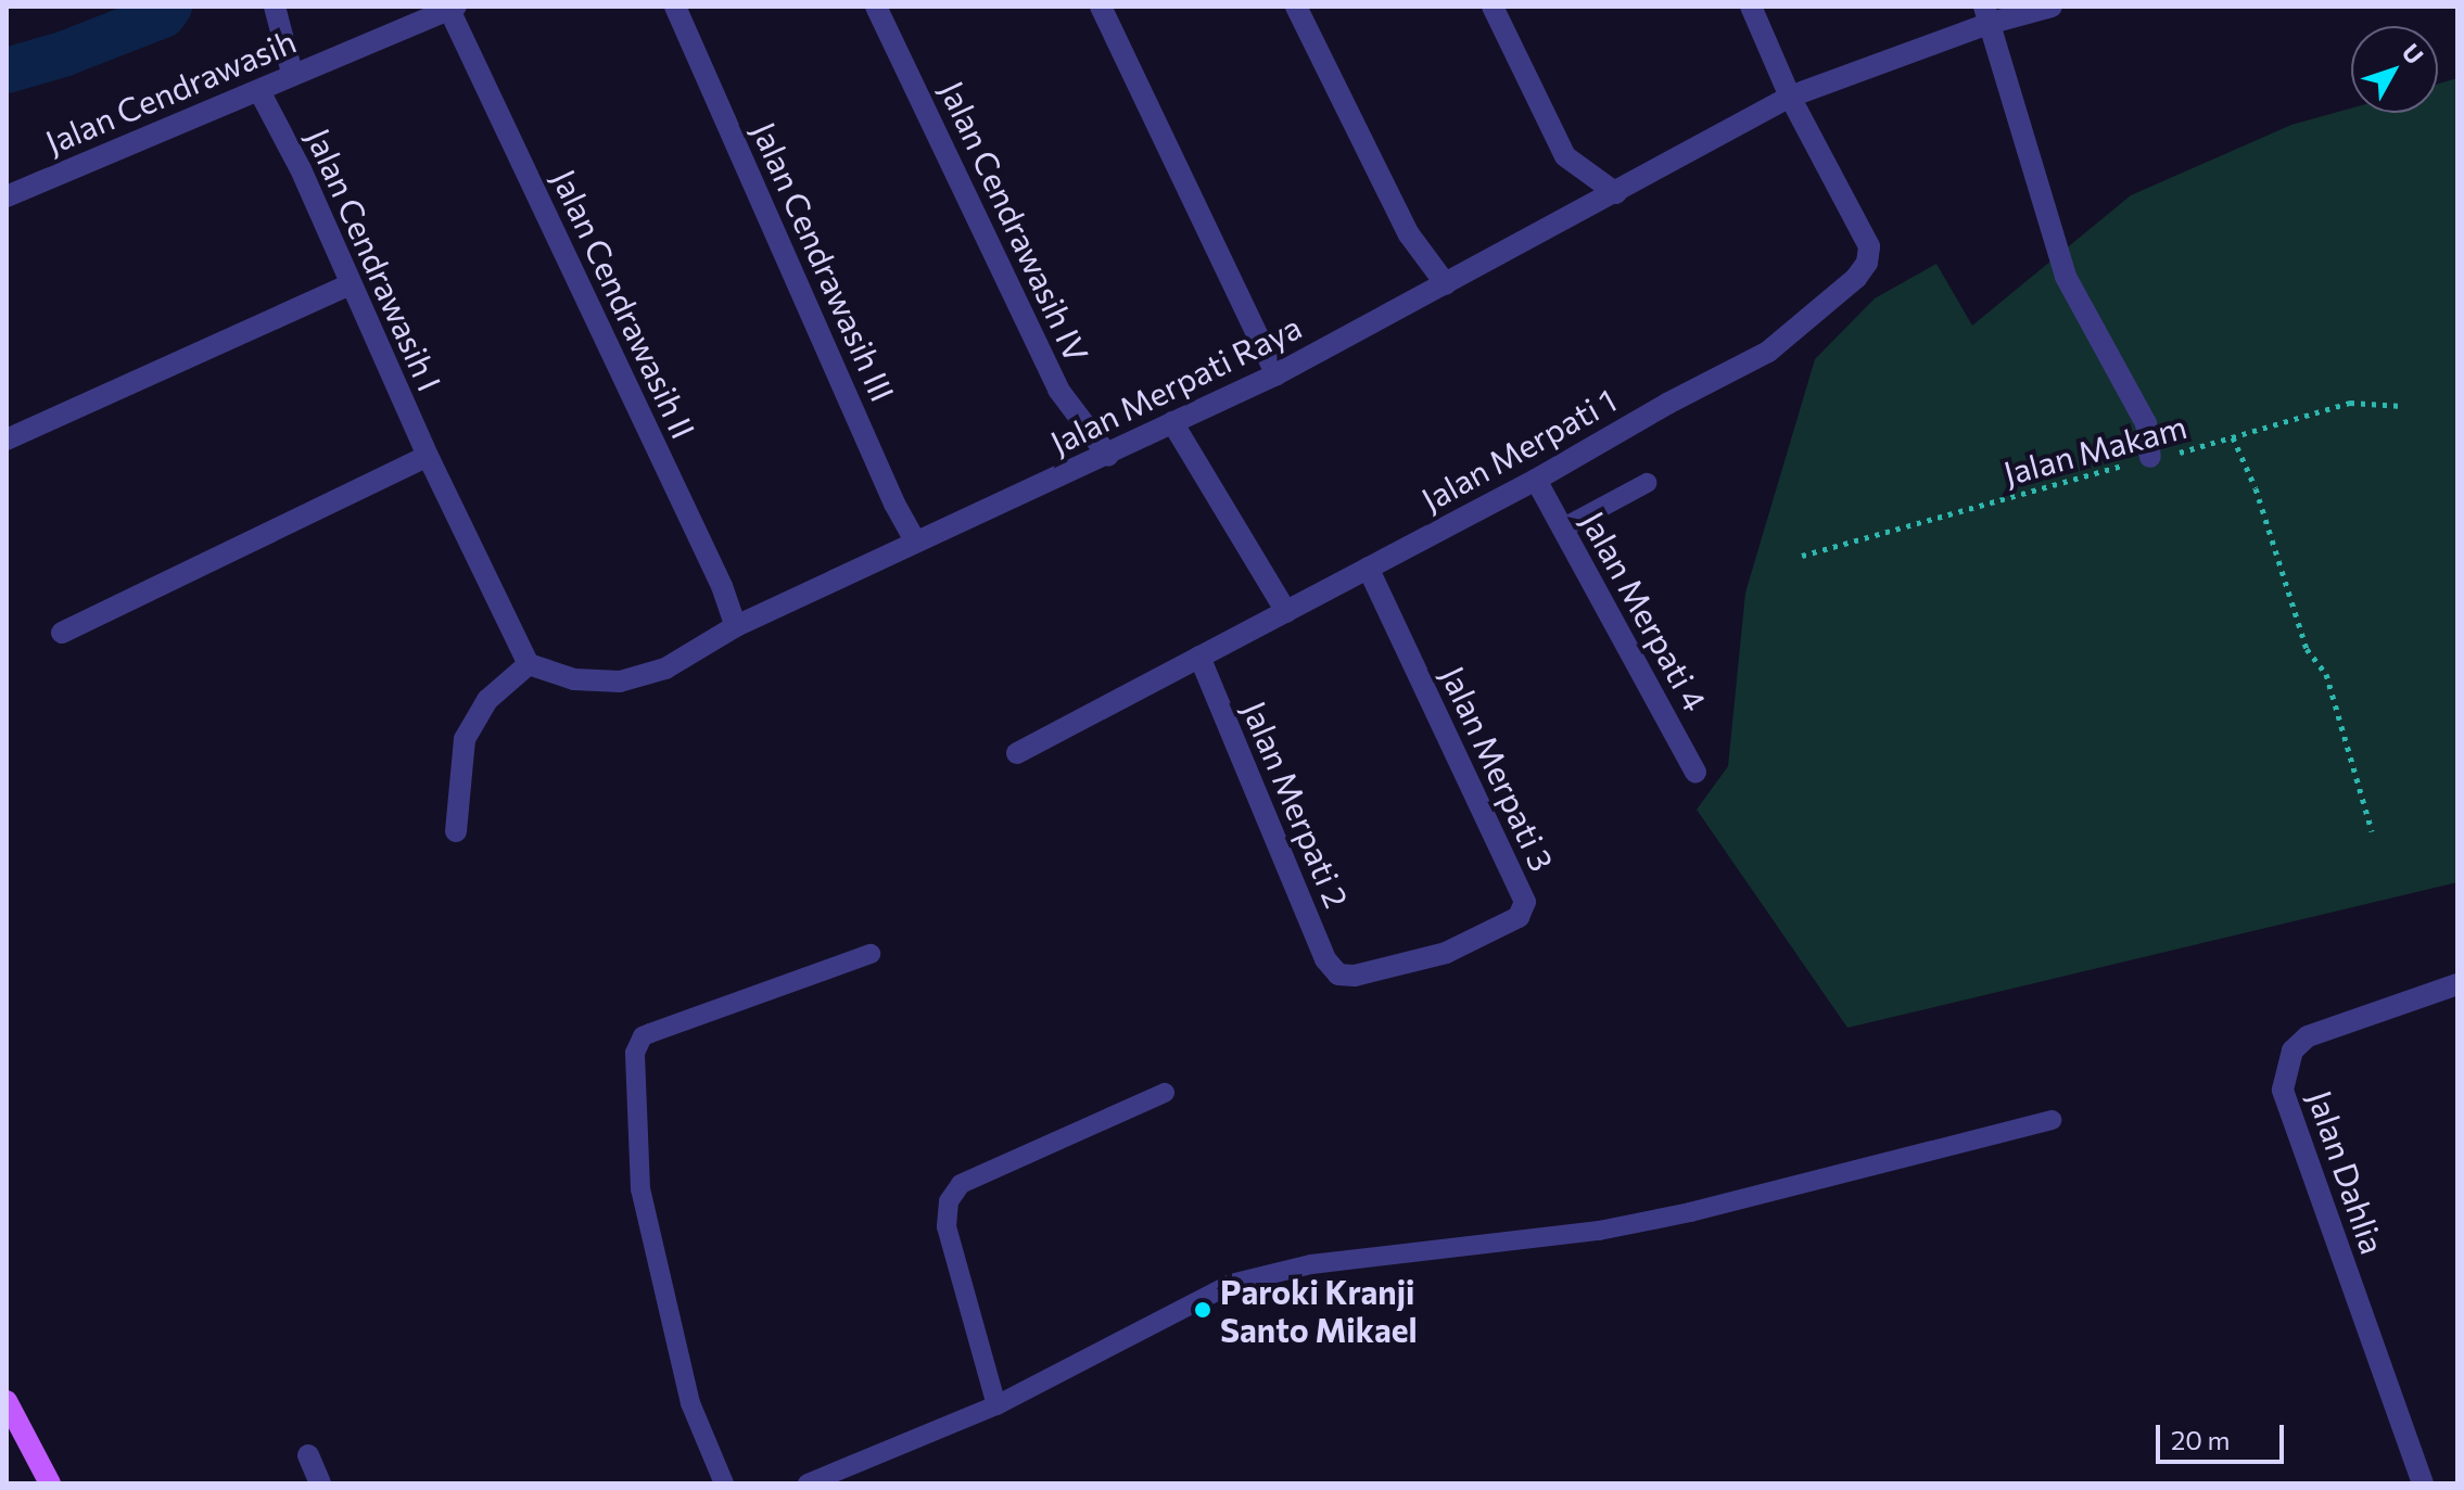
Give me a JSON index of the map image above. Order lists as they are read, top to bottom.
{
  "streets": {
    "street": [
      "Jalan Cendrawasih",
      "Jalan Cendrawasih IV",
      "Jalan Cendrawasih I",
      "Jalan Cendrawasih III",
      "Jalan Cendrawasih II",
      "Jalan Merpati Raya",
      "Jalan Merpati 1",
      "Jalan Merpati 4",
      "Jalan Merpati 3",
      "Jalan Merpati 2",
      "Jalan Dahlia"
    ],
    "path": ["Jalan Makam"]
  },
  "crossings": [
    ["Jalan Cendrawasih", "Jalan Cendrawasih I"],
    ["Jalan Cendrawasih", "Jalan Cendrawasih II"],
    ["Jalan Cendrawasih IV", "Jalan Merpati Raya"],
    ["Jalan Cendrawasih III", "Jalan Merpati Raya"],
    ["Jalan Cendrawasih II", "Jalan Merpati Raya"],
    ["Jalan Merpati Raya", "Jalan Merpati 1"],
    ["Jalan Merpati 1", "Jalan Merpati 4"],
    ["Jalan Merpati 1", "Jalan Merpati 3"],
    ["Jalan Merpati 1", "Jalan Merpati 2"],
    ["Jalan Merpati 3", "Jalan Merpati 2"]
  ],
  "places": ["Paroki Kranji Santo Mikael"],
  "scale_bar": "20 m",
  "north": "top right"
}
